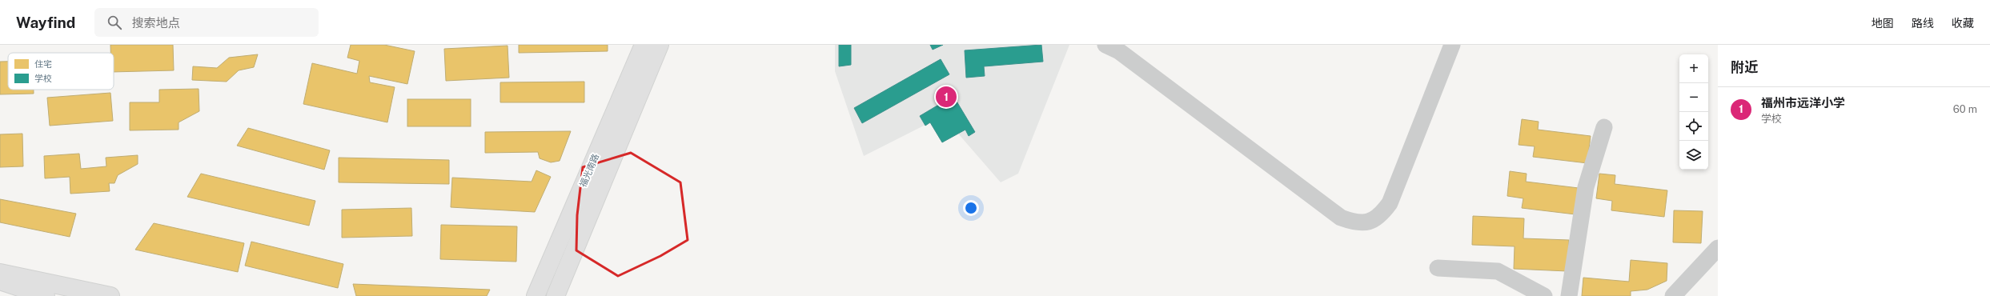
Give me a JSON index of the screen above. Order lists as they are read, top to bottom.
{
  "streets": {
    "main road": ["福光南路"]
  },
  "legend": ["住宅", "学校"],
  "page": {
    "header": "Wayfind",
    "search": "搜索地点",
    "nav": ["地图", "路线", "收藏"],
    "heading": "附近",
    "map_buttons": ["+", "−"],
    "pins": "1",
    "list": [
      {
        "mark": "1",
        "name": "福州市远洋小学",
        "note": "学校",
        "value": "60 m"
      }
    ]
  }
}
